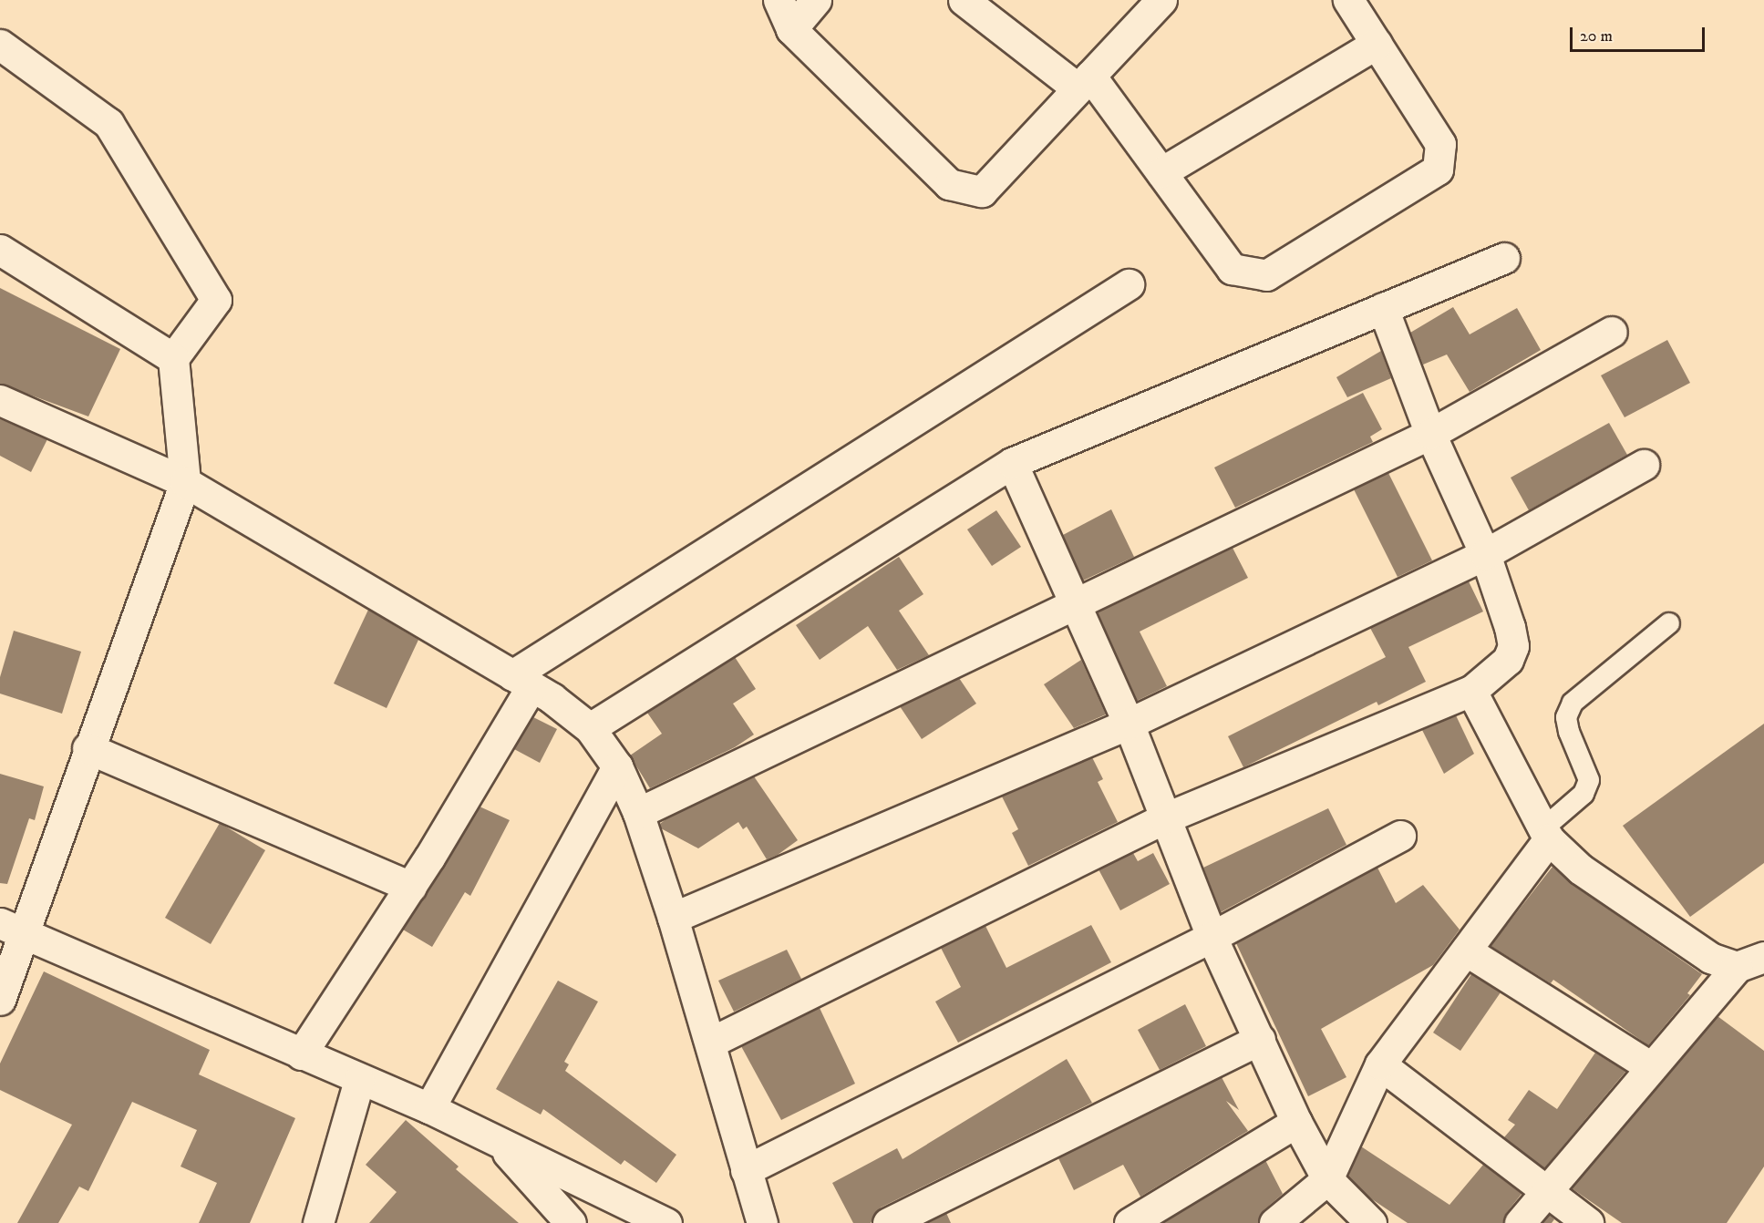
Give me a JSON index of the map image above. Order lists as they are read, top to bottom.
{
  "scale_bar": "20 m"
}
